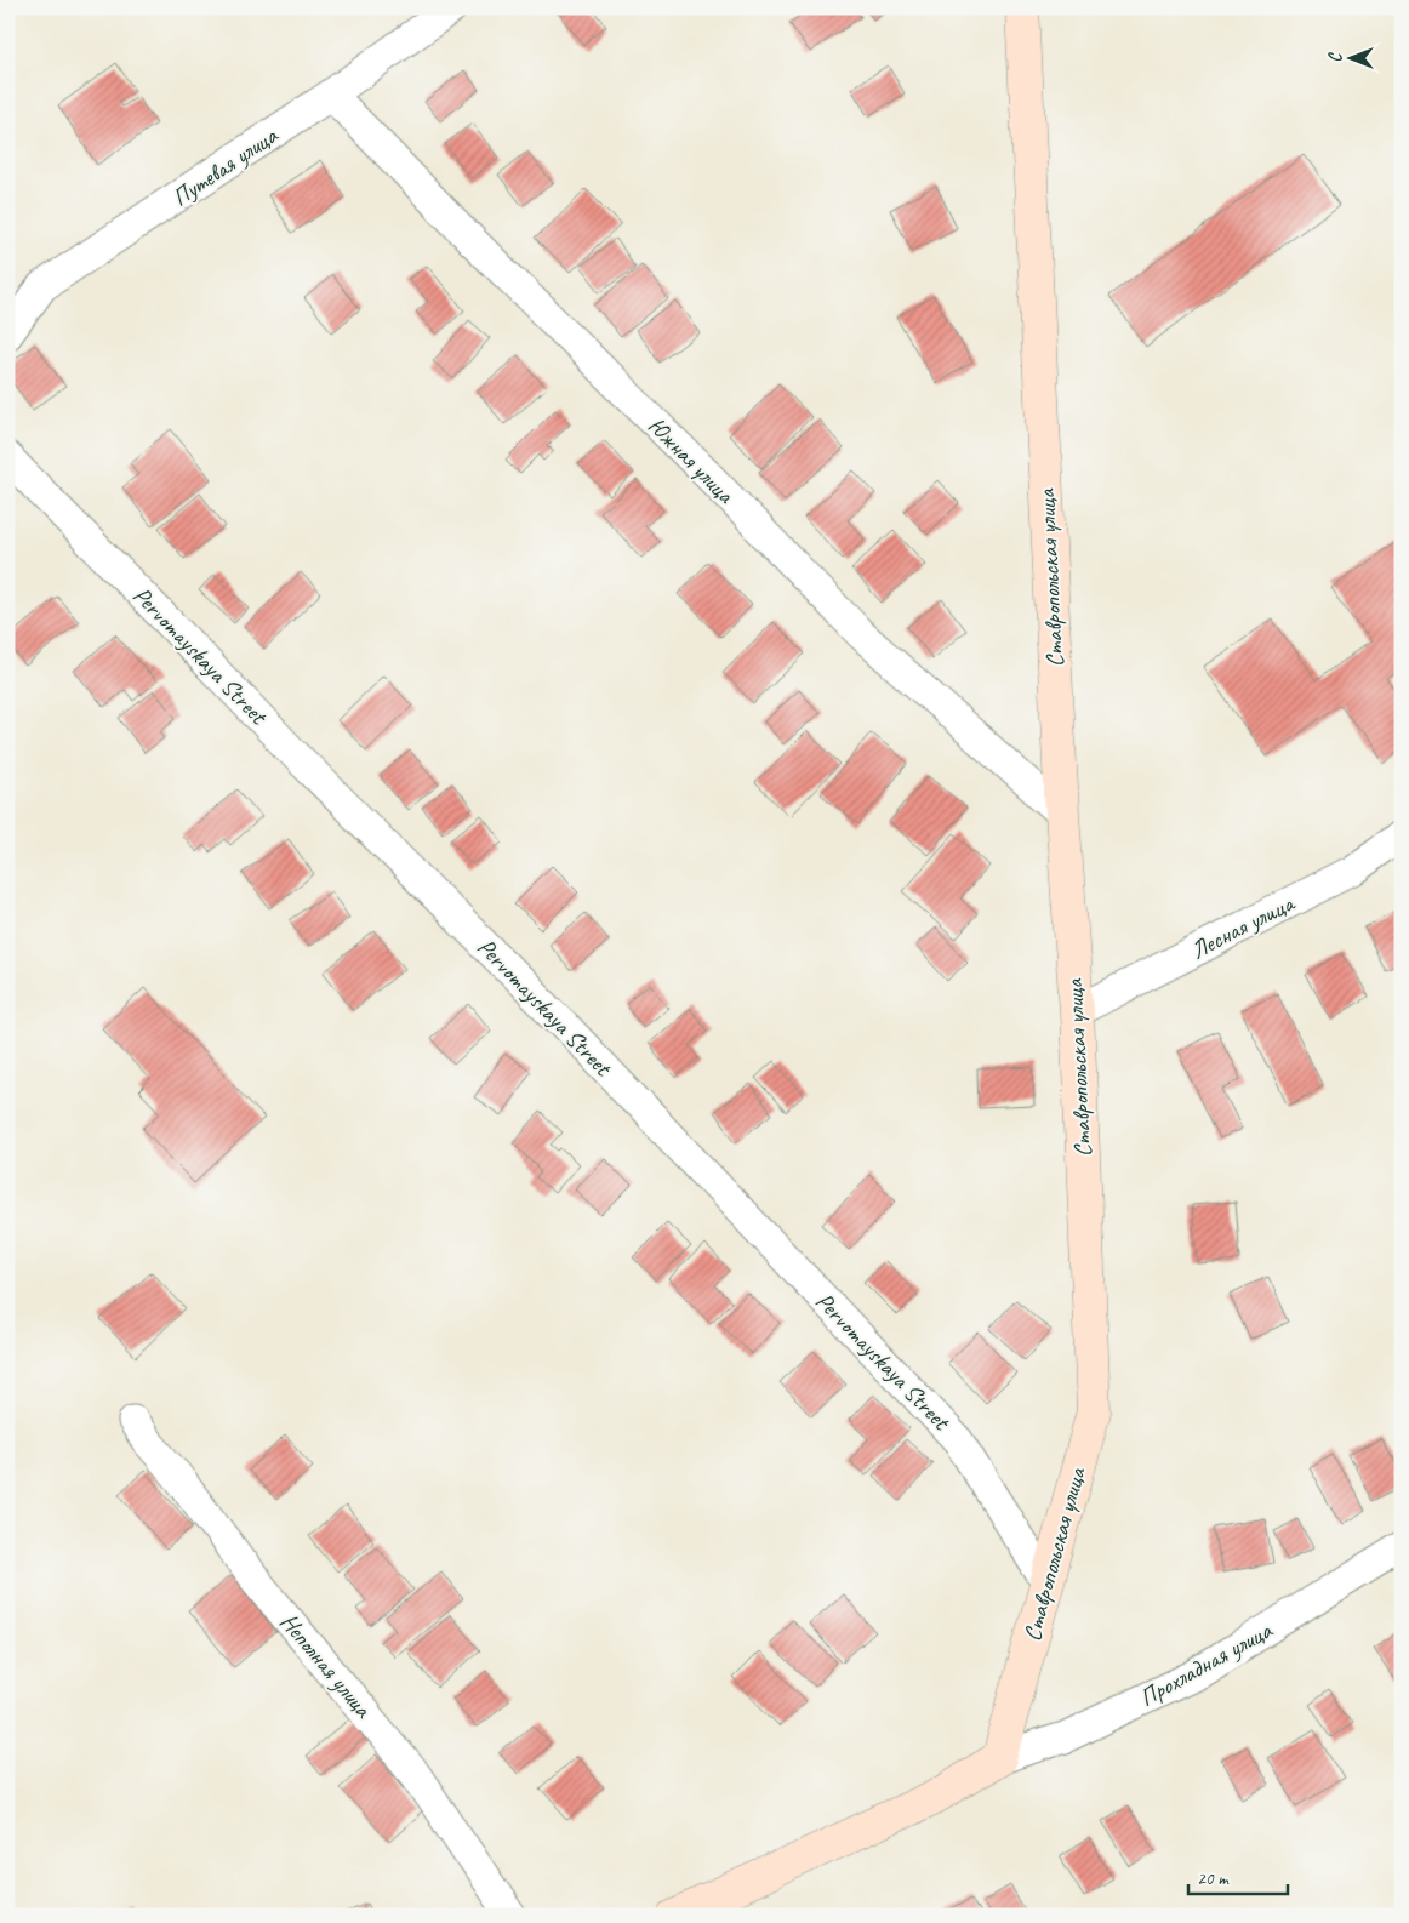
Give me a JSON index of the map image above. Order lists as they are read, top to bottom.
{
  "streets": {
    "street": [
      "Путевая улица",
      "Южная улица",
      "Ставропольская улица",
      "Pervomayskaya Street",
      "Лесная улица",
      "Прохладная улица",
      "Неполная улица"
    ]
  },
  "crossings": [
    ["Путевая улица", "Южная улица"],
    ["Южная улица", "Ставропольская улица"],
    ["Ставропольская улица", "Pervomayskaya Street"],
    ["Ставропольская улица", "Лесная улица"],
    ["Ставропольская улица", "Прохладная улица"]
  ],
  "scale_bar": "20 m",
  "north": "left"
}
